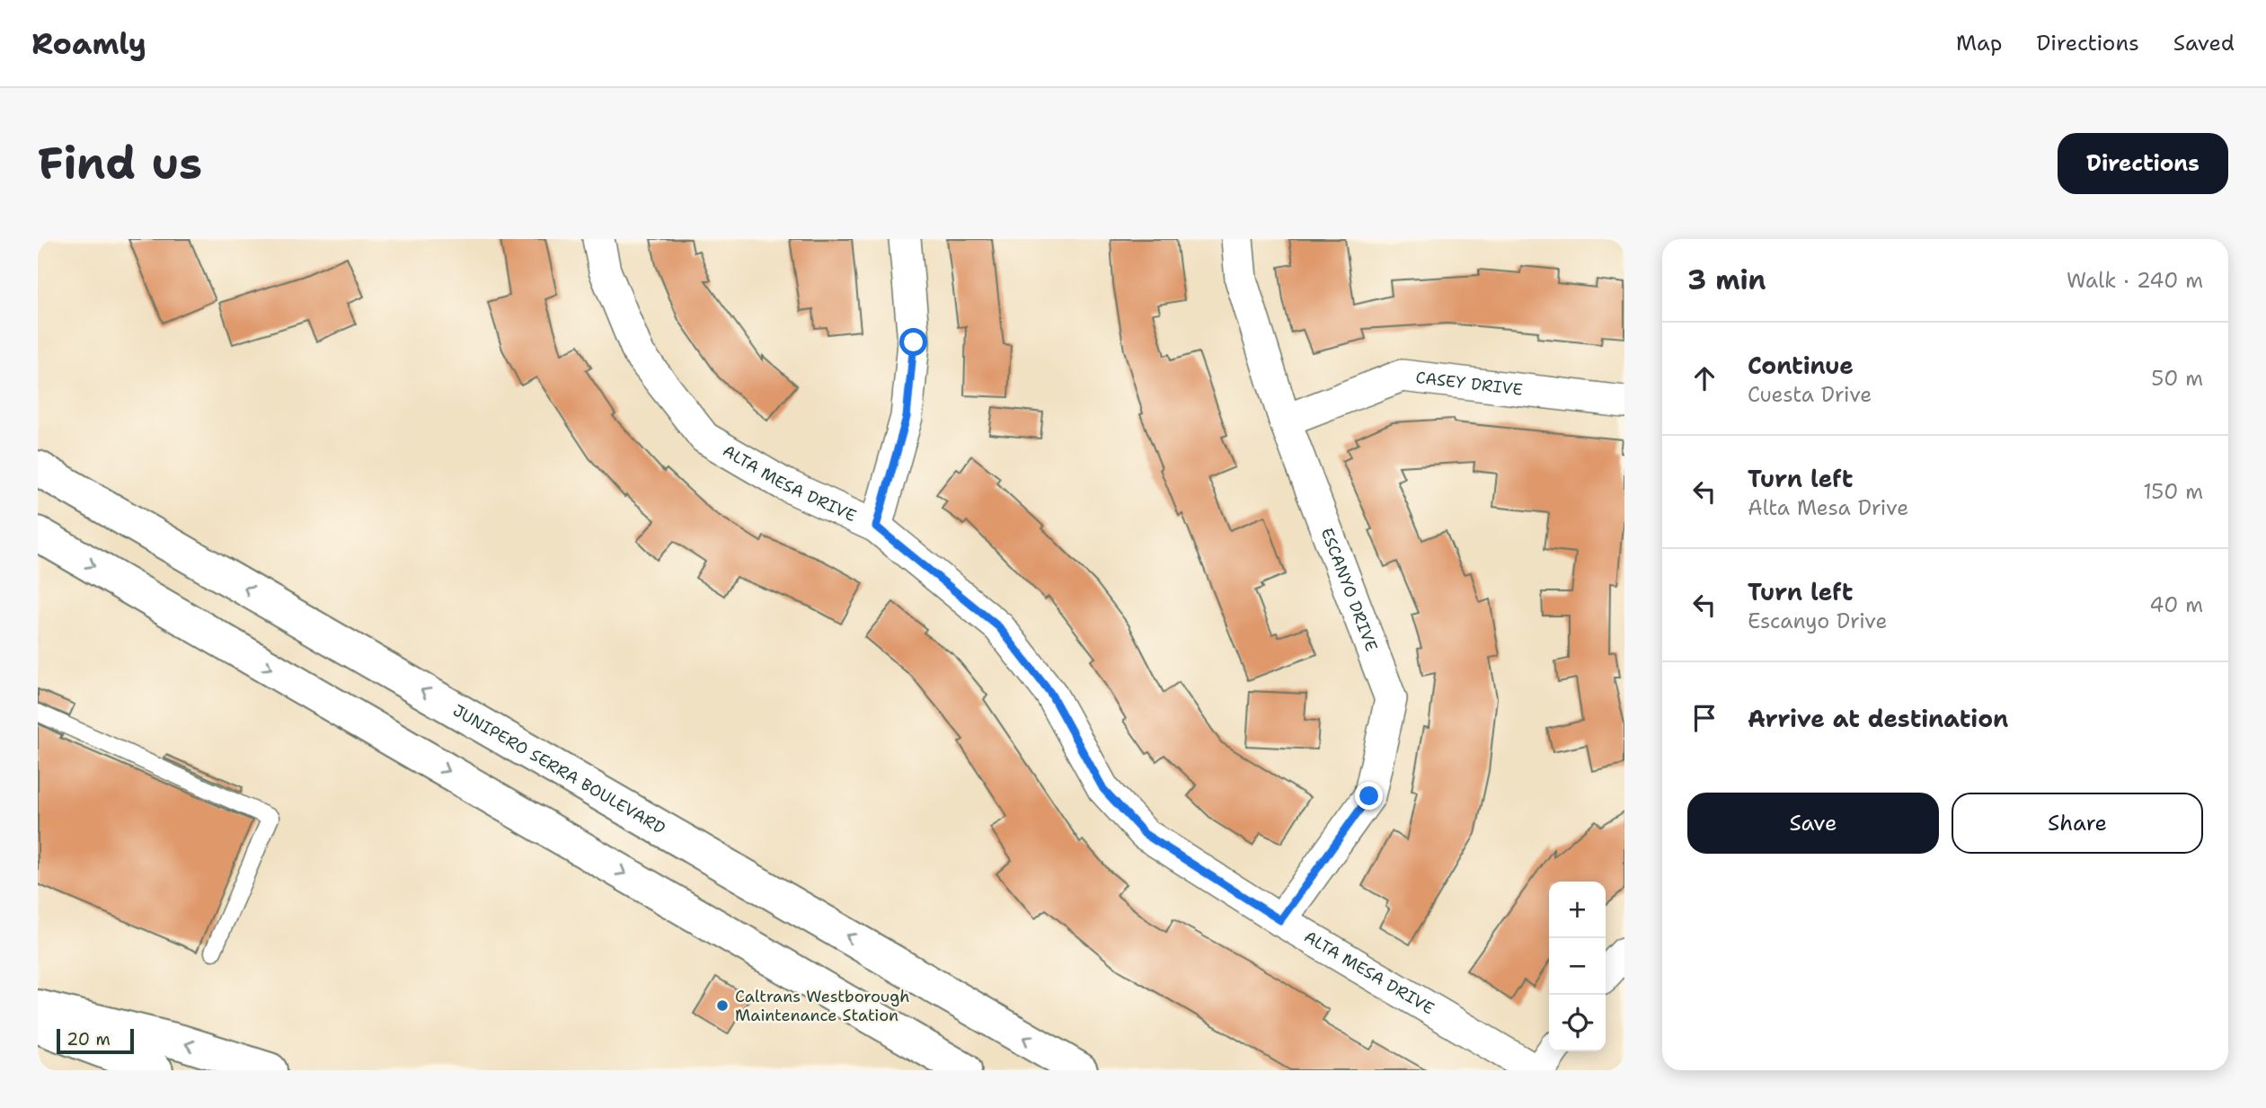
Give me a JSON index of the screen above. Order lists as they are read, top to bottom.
{
  "streets": {
    "main road": ["JUNIPERO SERRA BOULEVARD"],
    "street": ["CASEY DRIVE", "ALTA MESA DRIVE", "ESCANYO DRIVE"]
  },
  "crossings": [
    ["CASEY DRIVE", "ESCANYO DRIVE"],
    ["ALTA MESA DRIVE", "ESCANYO DRIVE"]
  ],
  "places": ["Caltrans Westborough Maintenance Station"],
  "scale_bar": "20 m",
  "page": {
    "header": "Roamly",
    "nav": ["Map", "Directions", "Saved"],
    "buttons": [
      "Directions",
      ["Save", "Share"]
    ],
    "title": "Find us",
    "heading": ["3 min", "Walk · 240 m"],
    "list": [
      ["Continue", "Cuesta Drive", "50 m"],
      ["Turn left", "Alta Mesa Drive", "150 m"],
      ["Turn left", "Escanyo Drive", "40 m"],
      "Arrive at destination"
    ],
    "map_buttons": ["+", "−"],
    "scale": "20 m"
  }
}
